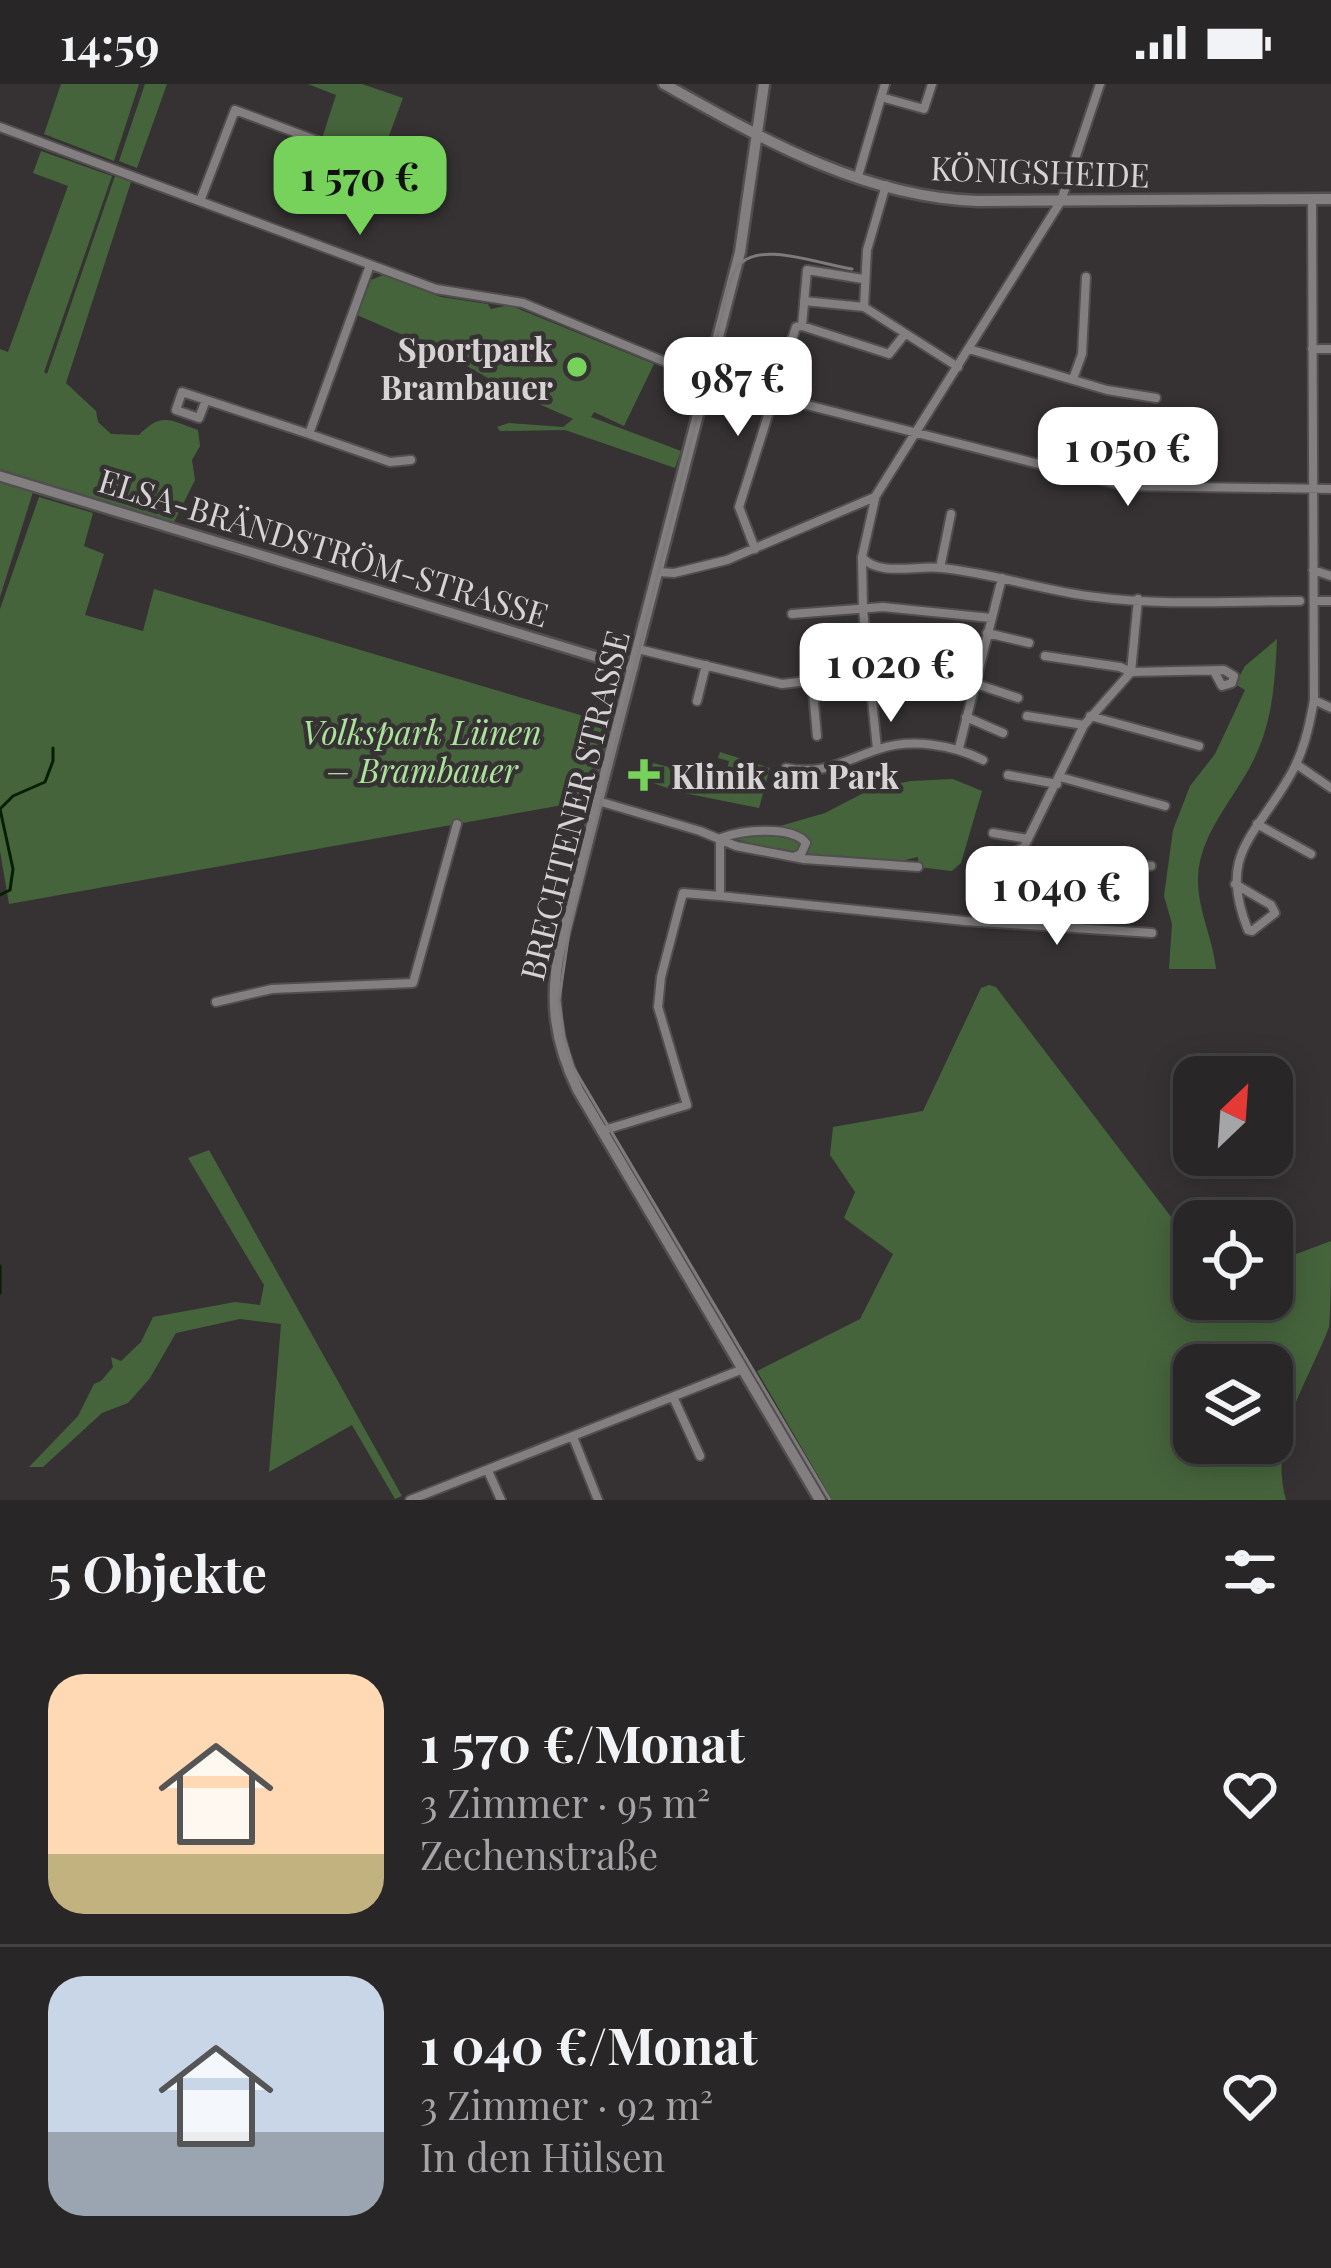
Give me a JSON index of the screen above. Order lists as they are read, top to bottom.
{
  "streets": {
    "main road": ["KÖNIGSHEIDE", "BRECHTENER STRASSE"],
    "street": ["ELSA-BRÄNDSTRÖM-STRASSE"]
  },
  "crossings": [
    ["KÖNIGSHEIDE", "BRECHTENER STRASSE"],
    ["ELSA-BRÄNDSTRÖM-STRASSE", "BRECHTENER STRASSE"]
  ],
  "parks": ["Volkspark Lünen – Brambauer"],
  "places": {
    "other": ["Sportpark Brambauer"],
    "health": ["Klinik am Park"]
  },
  "north": "top right",
  "page": {
    "status": "14:59",
    "price": [
      "1 570 €",
      "987 €",
      "1 050 €",
      "1 020 €",
      "1 040 €"
    ],
    "heading": "5 Objekte",
    "list": [
      {
        "name": "1 570 €/Monat",
        "note": "3 Zimmer · 95 m² · Zechenstraße"
      },
      {
        "name": "1 040 €/Monat",
        "note": "3 Zimmer · 92 m² · In den Hülsen"
      }
    ]
  }
}
